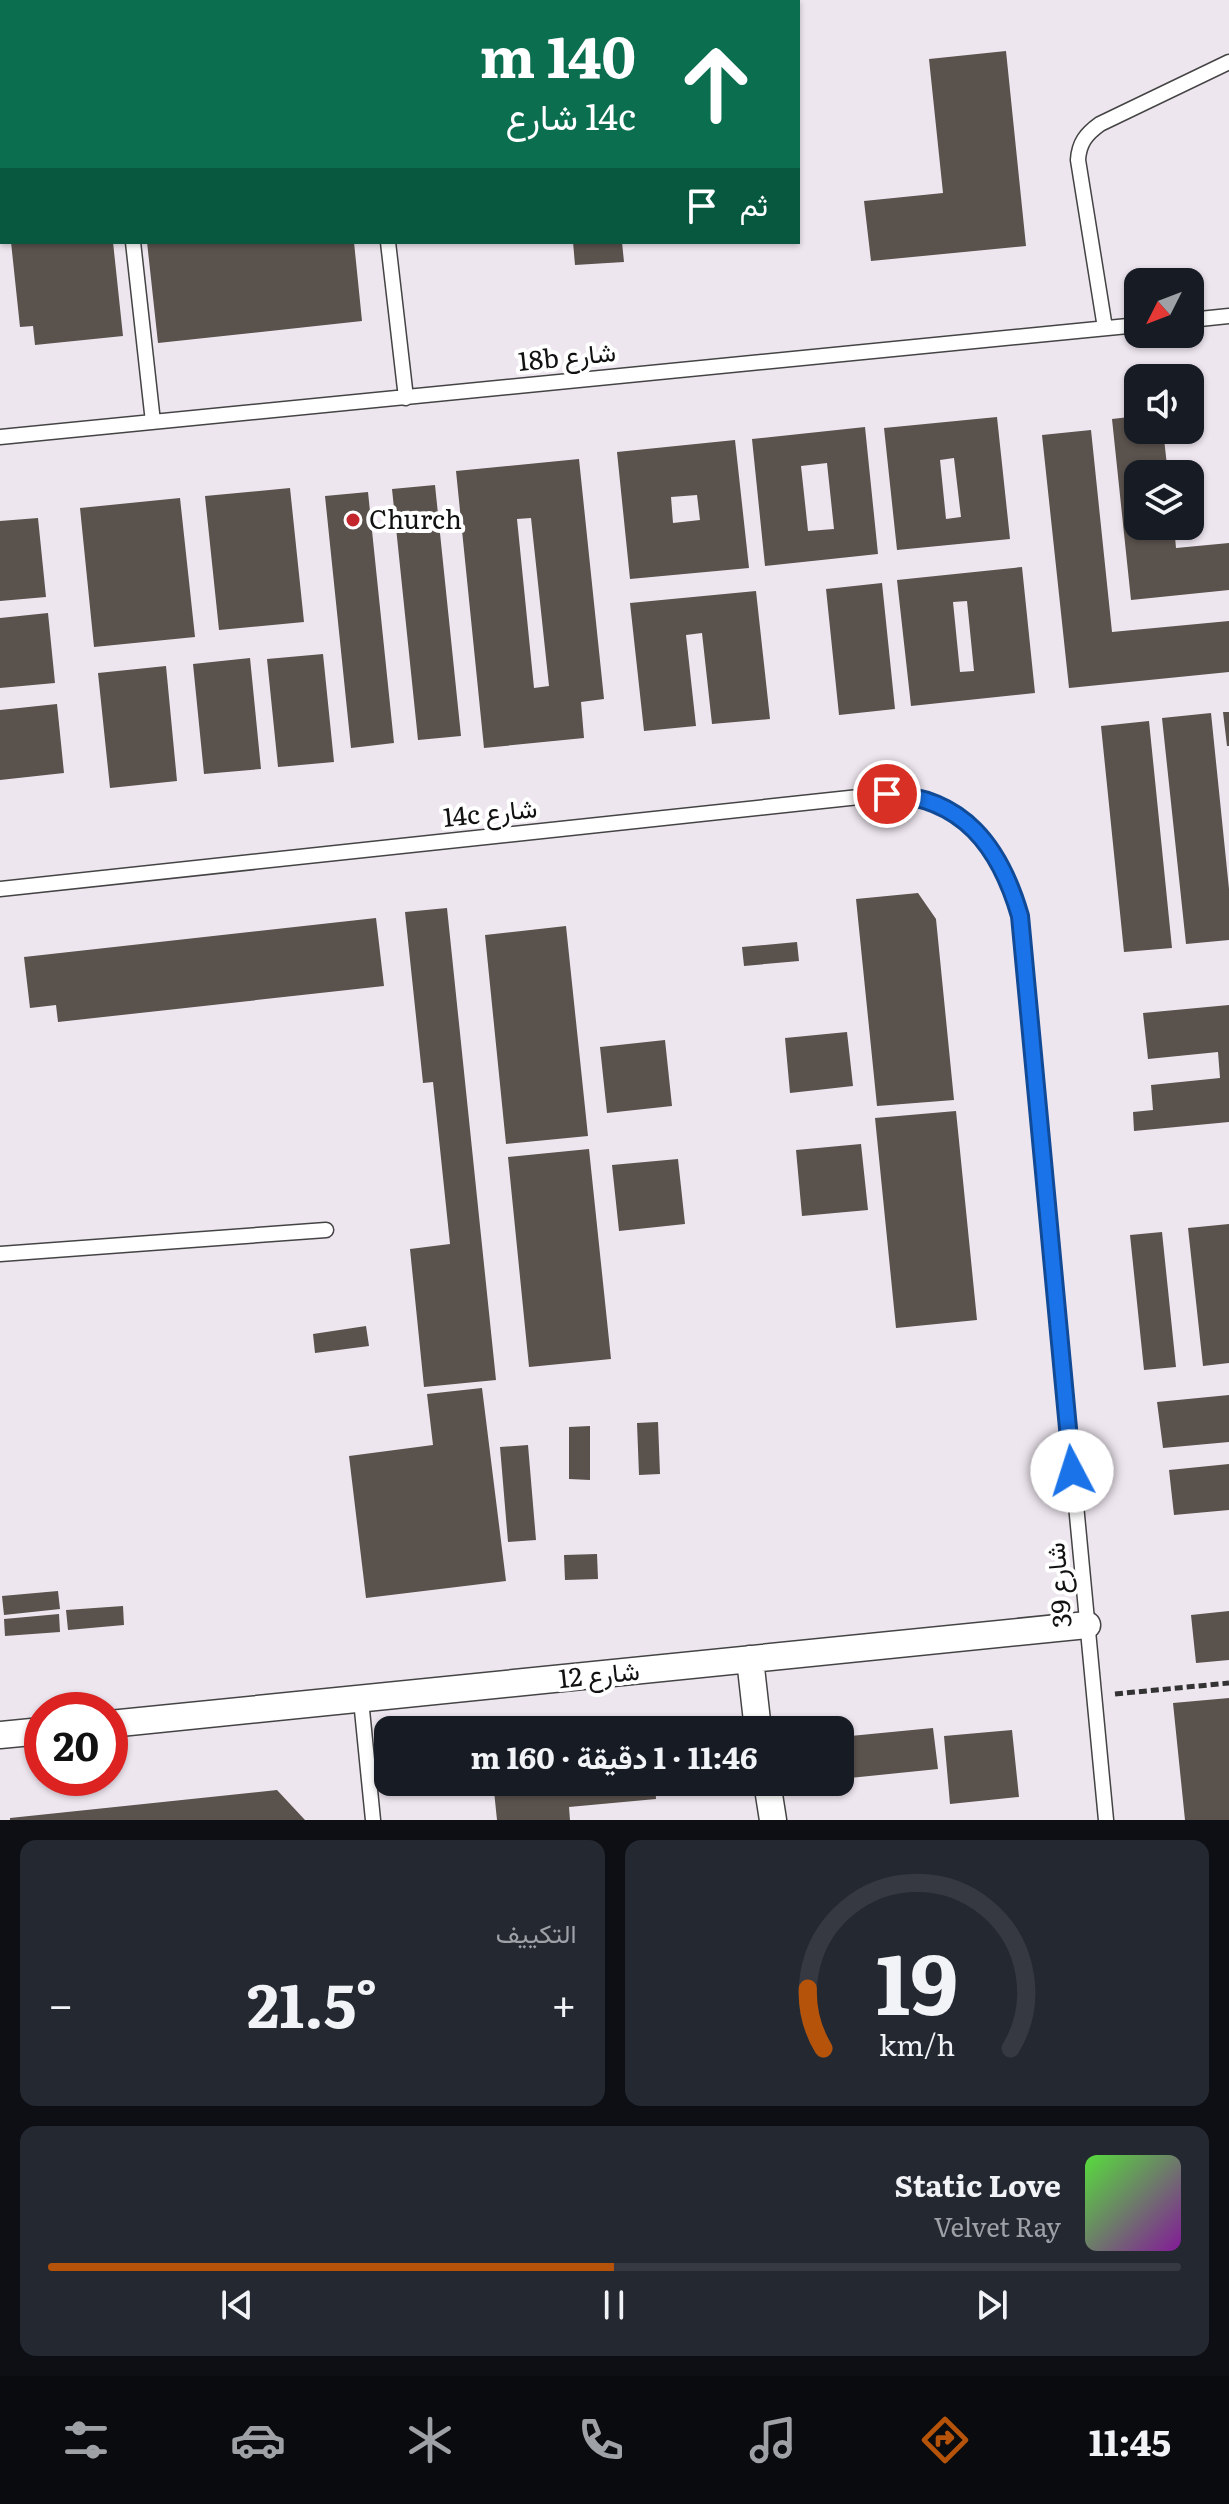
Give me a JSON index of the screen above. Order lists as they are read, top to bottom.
{
  "streets": {
    "street": ["شارع 12"],
    "lane": ["18b شارع", "14c شارع", "شارع 39"]
  },
  "crossings": [
    ["14c شارع", "شارع 39"],
    ["شارع 39", "شارع 12"]
  ],
  "places": ["Church"],
  "north": "bottom left",
  "page": {
    "turn": ["140 m", "14c شارع"],
    "then": "ثم",
    "limit": "20",
    "trip": "11:46 · 1 دقيقة · 160 m",
    "tile": "التكييف",
    "heat": ["−", "21.5°", "+"],
    "song": ["Static Love", "Velvet Ray"],
    "tabs": "11:45",
    "gauge": ["19", "km/h"]
  }
}
